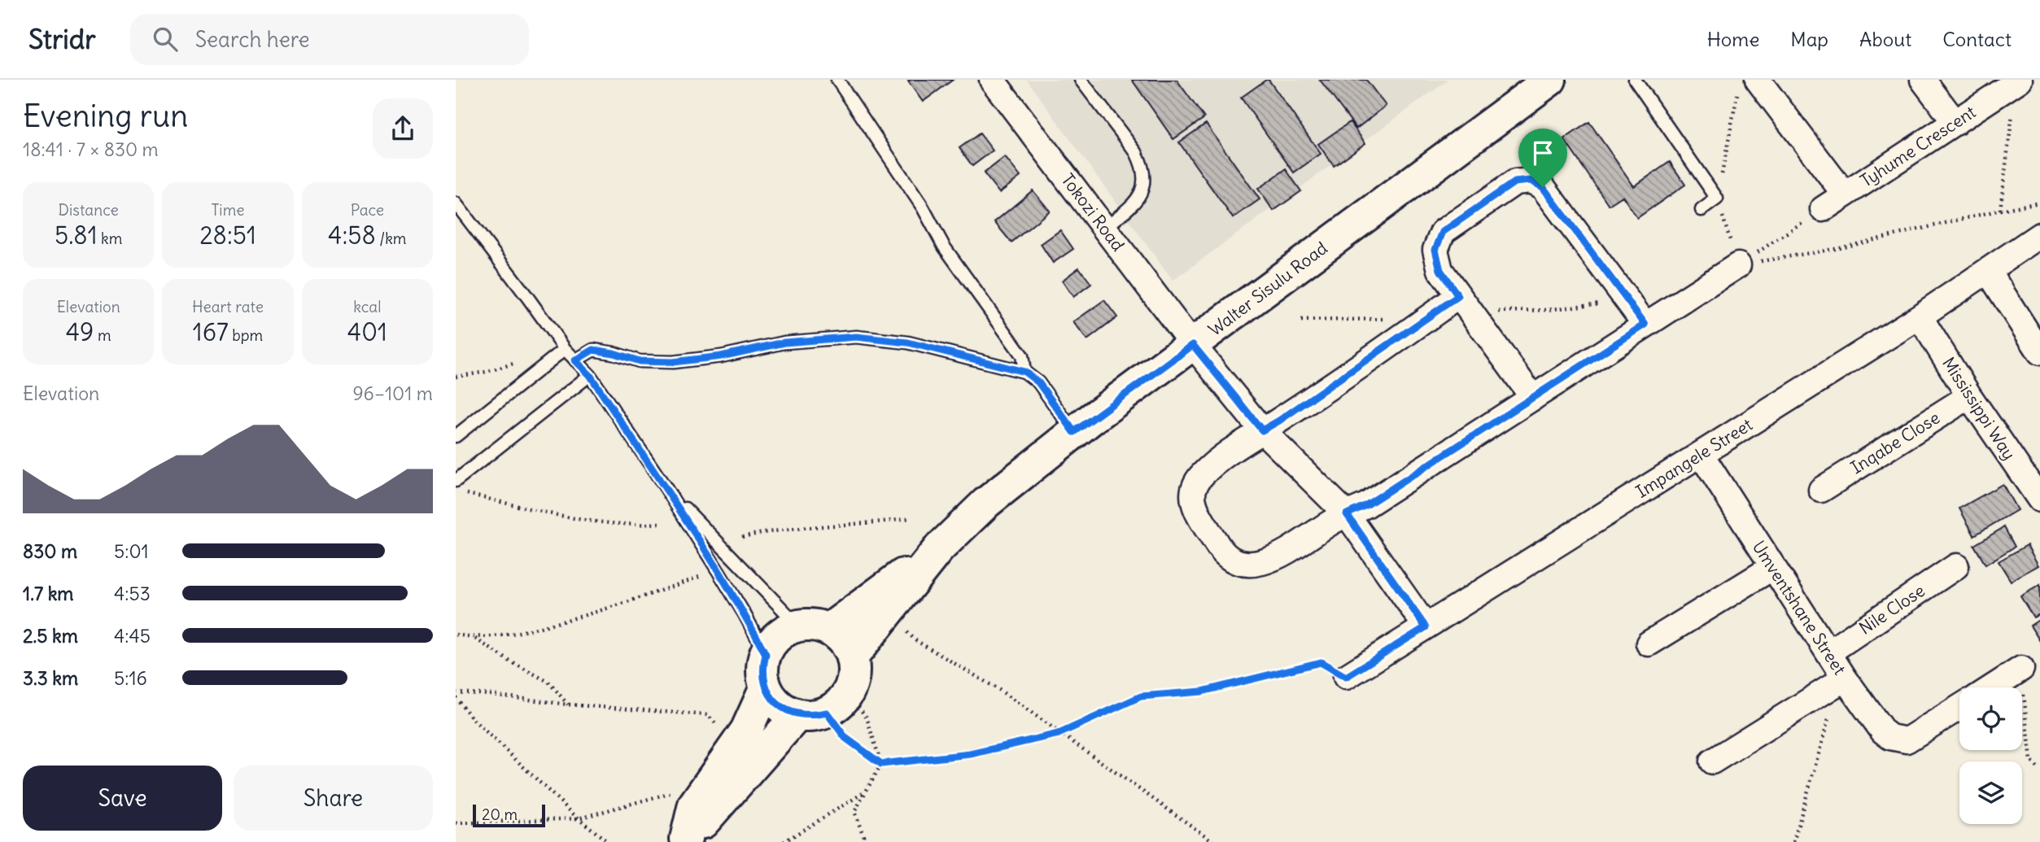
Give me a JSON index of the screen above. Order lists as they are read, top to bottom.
{
  "streets": {
    "street": [
      "Tyhume Crescent",
      "Tokozi Road",
      "Walter Sisulu Road",
      "Mississippi Way",
      "Inqabe Close",
      "Impangele Street",
      "Umventshane Street",
      "Nile Close"
    ]
  },
  "crossings": [
    ["Tokozi Road", "Walter Sisulu Road"],
    ["Tokozi Road", "Impangele Street"],
    ["Mississippi Way", "Inqabe Close"],
    ["Mississippi Way", "Impangele Street"],
    ["Impangele Street", "Umventshane Street"],
    ["Umventshane Street", "Nile Close"]
  ],
  "scale_bar": "20 m",
  "page": {
    "header": "Stridr",
    "search": "Search here",
    "nav": [
      "Home",
      "Map",
      "About",
      "Contact"
    ],
    "heading": ["Evening run", "18:41 · 7 × 830 m"],
    "stats": [
      ["Distance", "5.81 km"],
      ["Time", "28:51"],
      ["Pace", "4:58 /km"],
      ["Elevation", "49 m"],
      ["Heart rate", "167 bpm"],
      ["kcal", "401"]
    ],
    "chart": ["Elevation", "96–101 m"],
    "list": [
      {
        "name": "830 m",
        "note": "5:01"
      },
      {
        "name": "1.7 km",
        "note": "4:53"
      },
      {
        "name": "2.5 km",
        "note": "4:45"
      },
      {
        "name": "3.3 km",
        "note": "5:16"
      }
    ],
    "buttons": ["Save", "Share"],
    "scale": "20 m"
  }
}
